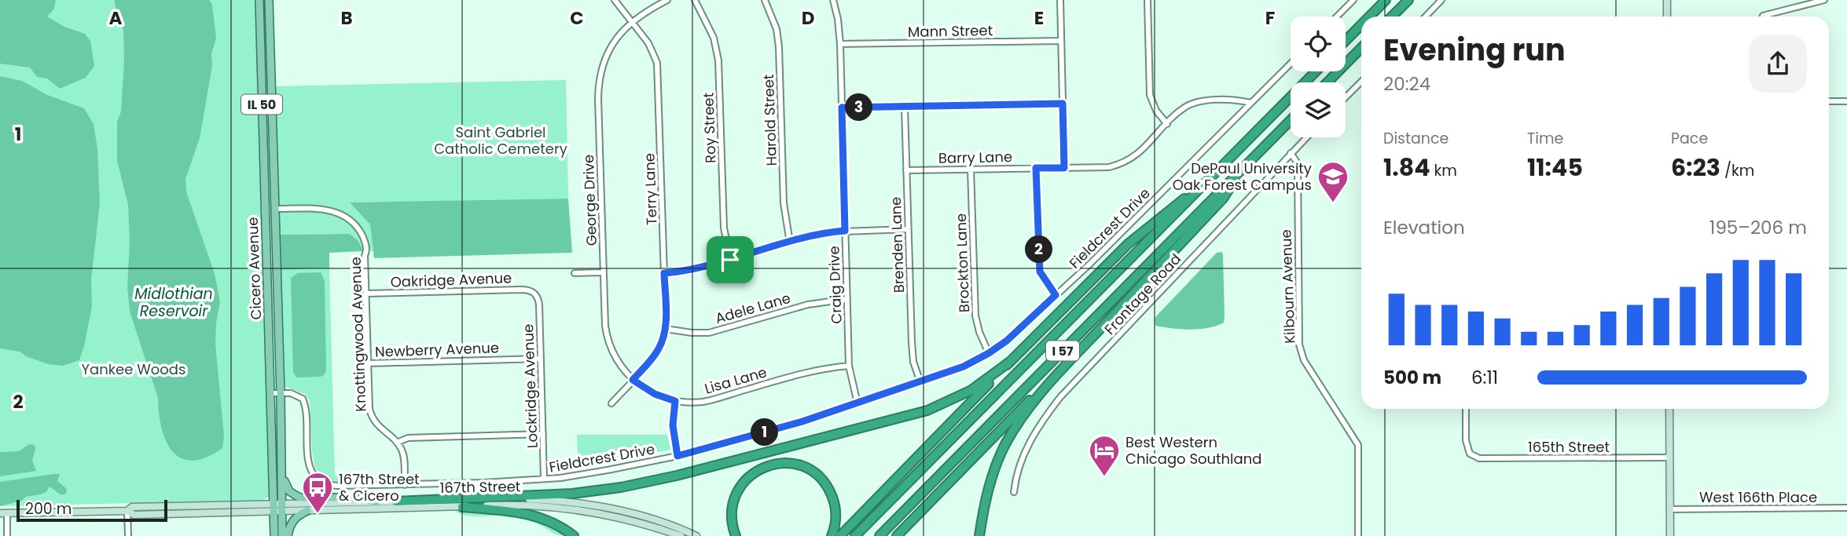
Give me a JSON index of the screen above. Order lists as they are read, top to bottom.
{
  "streets": {
    "highway": ["I 57"],
    "main road": ["IL 50", "Cicero Avenue", "167th Street"],
    "street": [
      "Mann Street",
      "Harold Street",
      "Roy Street",
      "Barry Lane",
      "Terry Lane",
      "George Drive",
      "Fieldcrest Drive",
      "Brenden Lane",
      "Brockton Lane",
      "Oakridge Avenue",
      "Craig Drive",
      "Kilbourn Avenue",
      "Frontage Road",
      "Adele Lane",
      "Knottingwood Avenue",
      "Newberry Avenue",
      "Lisa Lane",
      "Lockridge Avenue",
      "165th Street",
      "West 166th Place"
    ]
  },
  "crossings": [
    ["Mann Street", "Craig Drive"],
    ["Barry Lane", "Fieldcrest Drive"],
    ["Barry Lane", "Brenden Lane"],
    ["Barry Lane", "Brockton Lane"],
    ["Terry Lane", "George Drive"],
    ["Terry Lane", "Adele Lane"],
    ["Terry Lane", "Lisa Lane"],
    ["George Drive", "Lisa Lane"],
    ["Fieldcrest Drive", "Brenden Lane"],
    ["Fieldcrest Drive", "Brockton Lane"],
    ["Fieldcrest Drive", "Cicero Avenue"],
    ["Fieldcrest Drive", "Craig Drive"],
    ["Fieldcrest Drive", "Lockridge Avenue"],
    ["Cicero Avenue", "Knottingwood Avenue"],
    ["Cicero Avenue", "167th Street"],
    ["Oakridge Avenue", "Knottingwood Avenue"],
    ["Oakridge Avenue", "Lockridge Avenue"],
    ["Craig Drive", "Adele Lane"],
    ["Craig Drive", "Lisa Lane"],
    ["Kilbourn Avenue", "Frontage Road"],
    ["Knottingwood Avenue", "Newberry Avenue"],
    ["Newberry Avenue", "Lockridge Avenue"]
  ],
  "water": ["Midlothian Reservoir"],
  "parks": ["Saint Gabriel Catholic Cemetery", "Yankee Woods"],
  "places": {
    "school or university": ["DePaul University Oak Forest Campus"],
    "hotel": ["Best Western Chicago Southland"],
    "bus stop": ["167th Street & Cicero"]
  },
  "scale_bar": "200 m",
  "page": {
    "heading": ["Evening run", "20:24"],
    "pins": ["3", "2", "1"],
    "stats": [
      ["Distance", "1.84 km"],
      ["Time", "11:45"],
      ["Pace", "6:23 /km"]
    ],
    "chart": ["Elevation", "195–206 m"],
    "list": [
      {
        "name": "500 m",
        "note": "6:11"
      }
    ],
    "scale": "200 m"
  },
  "grid": {
    "columns": [
      "A",
      "B",
      "C",
      "D",
      "E",
      "F"
    ],
    "rows": ["1", "2"]
  }
}
